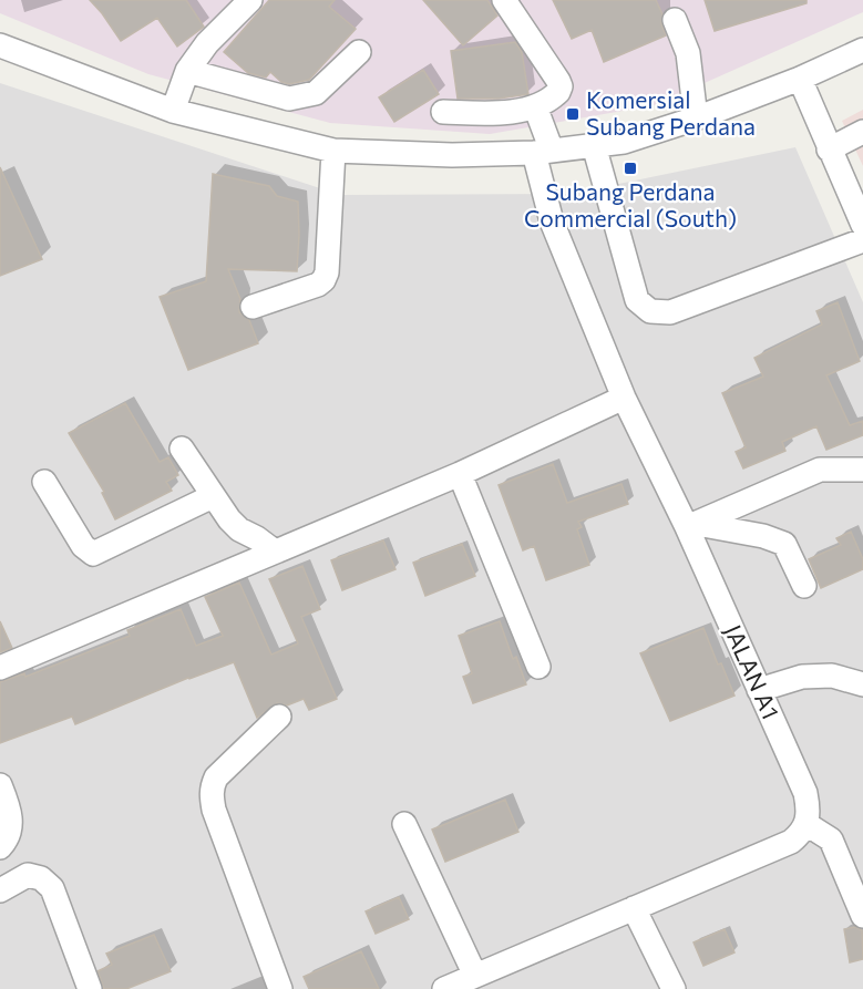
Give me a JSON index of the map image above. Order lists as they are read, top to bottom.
{
  "streets": {
    "street": ["JALAN A1"]
  },
  "places": {
    "transit": ["Komersial Subang Perdana", "Subang Perdana Commercial (South)"]
  }
}
